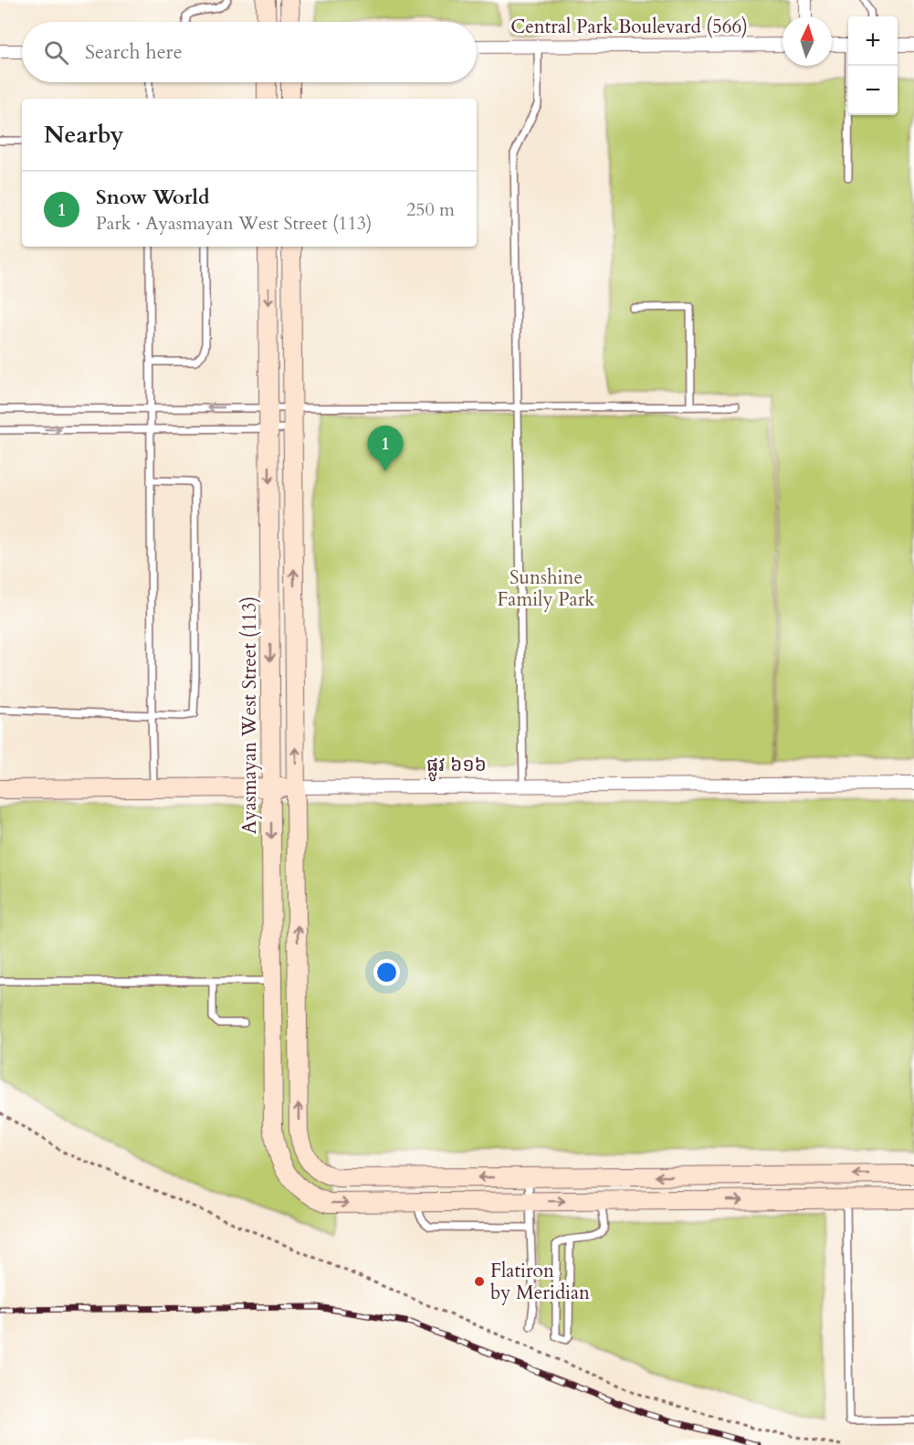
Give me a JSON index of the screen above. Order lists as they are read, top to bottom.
{
  "streets": {
    "street": ["Central Park Boulevard (566)", "Ayasmayan West Street (113)", "ផ្លូវ ៦១៦"]
  },
  "crossings": [
    ["Ayasmayan West Street (113)", "ផ្លូវ ៦១៦"]
  ],
  "parks": ["Sunshine Family Park"],
  "places": ["Flatiron by Meridian"],
  "north": "top",
  "page": {
    "map_buttons": ["+", "−"],
    "search": "Search here",
    "heading": "Nearby",
    "list": [
      {
        "mark": "1",
        "name": "Snow World",
        "note": "Park · Ayasmayan West Street (113)",
        "value": "250 m"
      }
    ],
    "pins": "1"
  }
}
